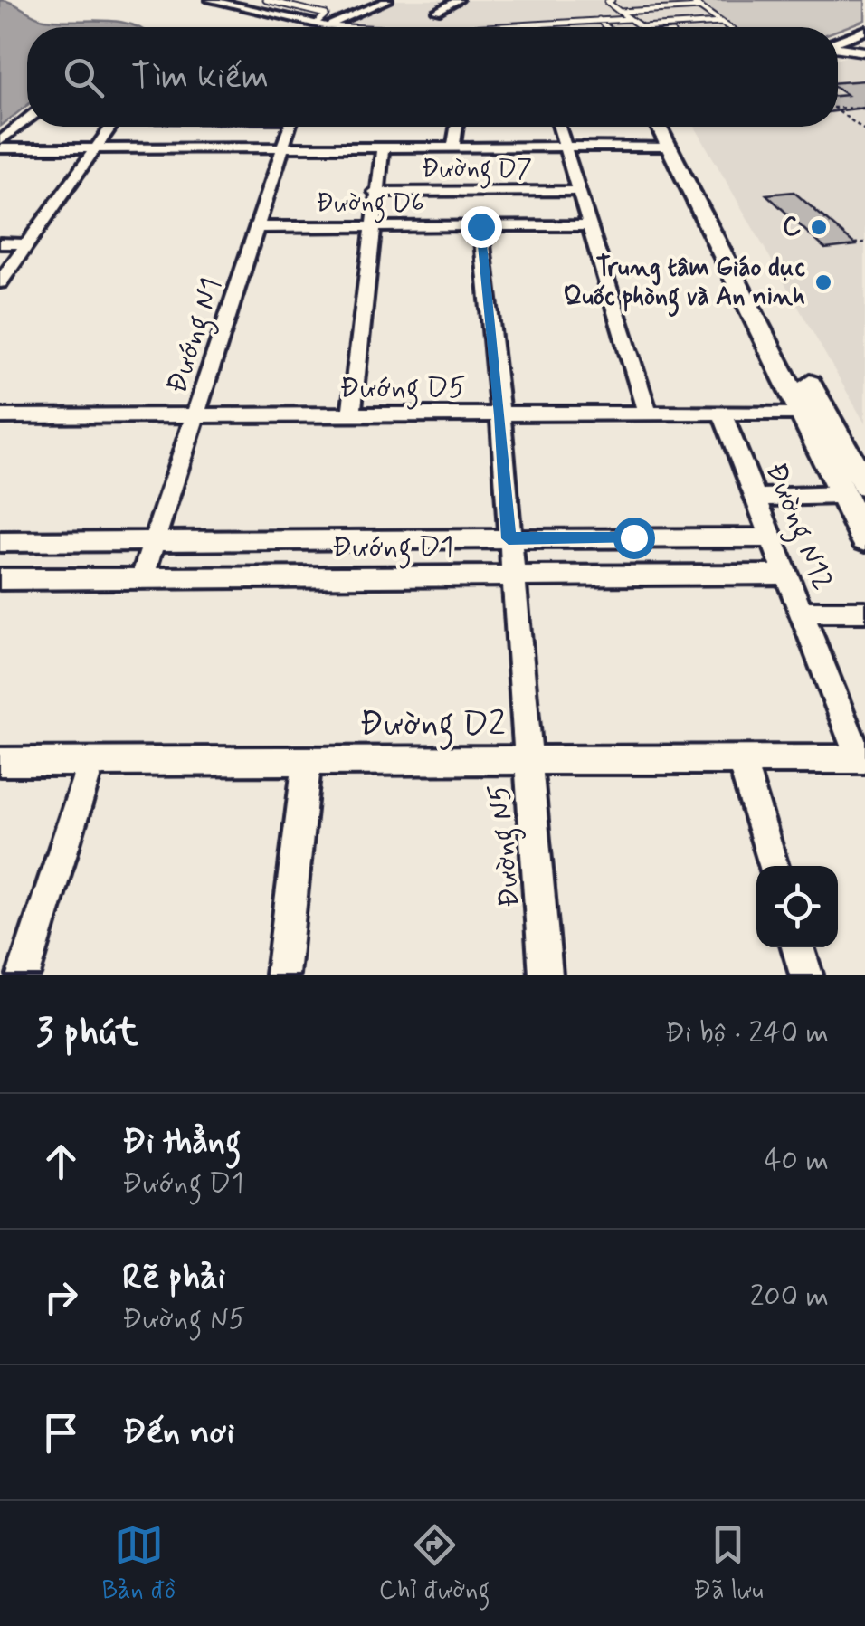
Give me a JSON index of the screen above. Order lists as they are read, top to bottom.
{
  "streets": {
    "street": [
      "Đường D7",
      "Đường D6",
      "Đướng N1",
      "Đướng D5",
      "Đường N12",
      "Đướng D1",
      "Đường D2",
      "Đường N5"
    ]
  },
  "crossings": [
    ["Đường D6", "Đướng N1"],
    ["Đường D6", "Đường N5"],
    ["Đướng N1", "Đướng D5"],
    ["Đướng N1", "Đướng D1"],
    ["Đướng D5", "Đường N12"],
    ["Đướng D5", "Đường N5"],
    ["Đường N12", "Đướng D1"],
    ["Đường N12", "Đường D2"],
    ["Đướng D1", "Đường N5"],
    ["Đường D2", "Đường N5"]
  ],
  "places": ["C", "Trung tâm Giáo dục Quốc phòng và An ninh"],
  "page": {
    "search": "Tìm kiếm",
    "heading": ["3 phút", "Đi bộ · 240 m"],
    "list": [
      ["Đi thẳng", "Đướng D1", "40 m"],
      ["Rẽ phải", "Đường N5", "200 m"],
      "Đến nơi"
    ],
    "nav": ["Bản đồ", "Chỉ đường", "Đã lưu"]
  }
}
